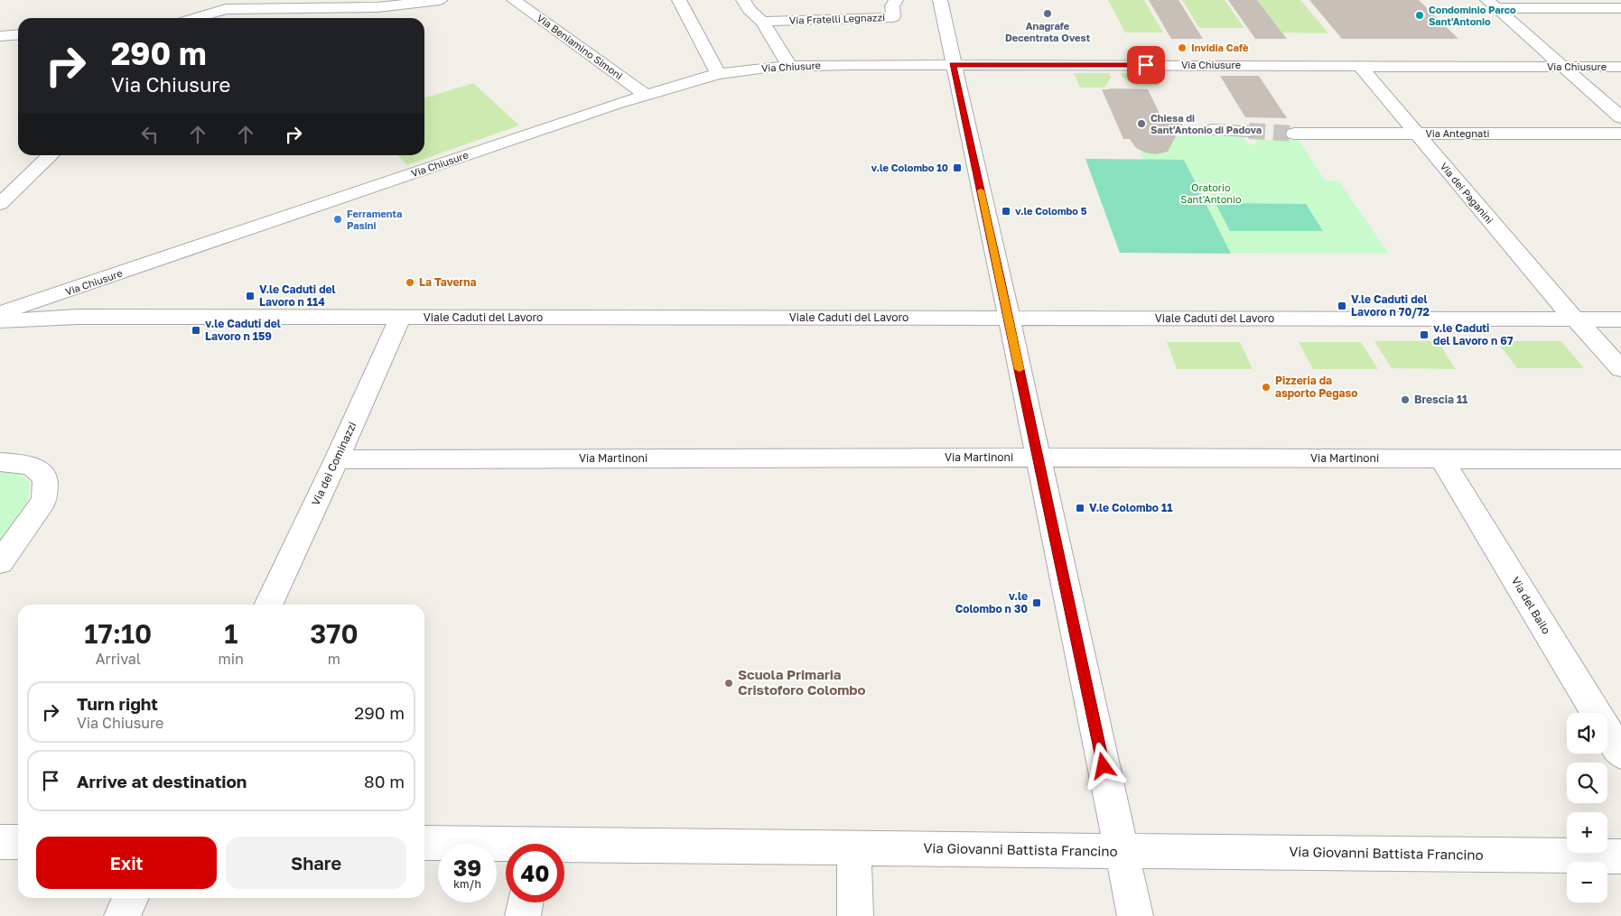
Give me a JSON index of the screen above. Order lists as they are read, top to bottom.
{
  "streets": {
    "street": [
      "Via Fratelli Legnazzi",
      "Via Beniamino Simoni",
      "Via Chiusure",
      "Via Antegnati",
      "Via dei Paganini",
      "Viale Caduti del Lavoro",
      "Via Martinoni",
      "Via dei Cominazzi",
      "Via del Bailo",
      "Via Giovanni Battista Francino"
    ]
  },
  "crossings": [
    ["Via Beniamino Simoni", "Via Chiusure"],
    ["Via Chiusure", "Via dei Paganini"],
    ["Via Chiusure", "Viale Caduti del Lavoro"],
    ["Via Antegnati", "Via dei Paganini"],
    ["Via dei Paganini", "Viale Caduti del Lavoro"],
    ["Viale Caduti del Lavoro", "Via dei Cominazzi"],
    ["Via Martinoni", "Via dei Cominazzi"],
    ["Via Martinoni", "Via del Bailo"]
  ],
  "parks": ["Oratorio Sant'Antonio"],
  "places": {
    "other": [
      "Anagrafe Decentrata Ovest",
      "Condominio Parco Sant'Antonio",
      "Invidia Cafè",
      "Chiesa di Sant'Antonio di Padova",
      "Ferramenta Pasini",
      "La Taverna",
      "Pizzeria da asporto Pegaso",
      "Brescia 11",
      "Scuola Primaria Cristoforo Colombo"
    ],
    "transit": [
      "v.le Colombo 10",
      "v.le Colombo 5",
      "V.le Caduti del Lavoro n 114",
      "V.le Caduti del Lavoro n 70/72",
      "v.le Caduti del Lavoro n 159",
      "v.le Caduti del Lavoro n 67",
      "V.le Colombo 11",
      "v.le Colombo n 30"
    ]
  },
  "page": {
    "turn": ["290 m", "Via Chiusure"],
    "eta": [
      "17:10",
      "Arrival",
      "1",
      "min",
      "370",
      "m"
    ],
    "list": [
      {
        "name": "Turn right",
        "note": "Via Chiusure",
        "value": "290 m"
      },
      {
        "name": "Arrive at destination",
        "value": "80 m"
      }
    ],
    "map_buttons": ["+", "−"],
    "buttons": ["Exit", "Share"],
    "speed": "39 km/h",
    "limit": "40"
  }
}
